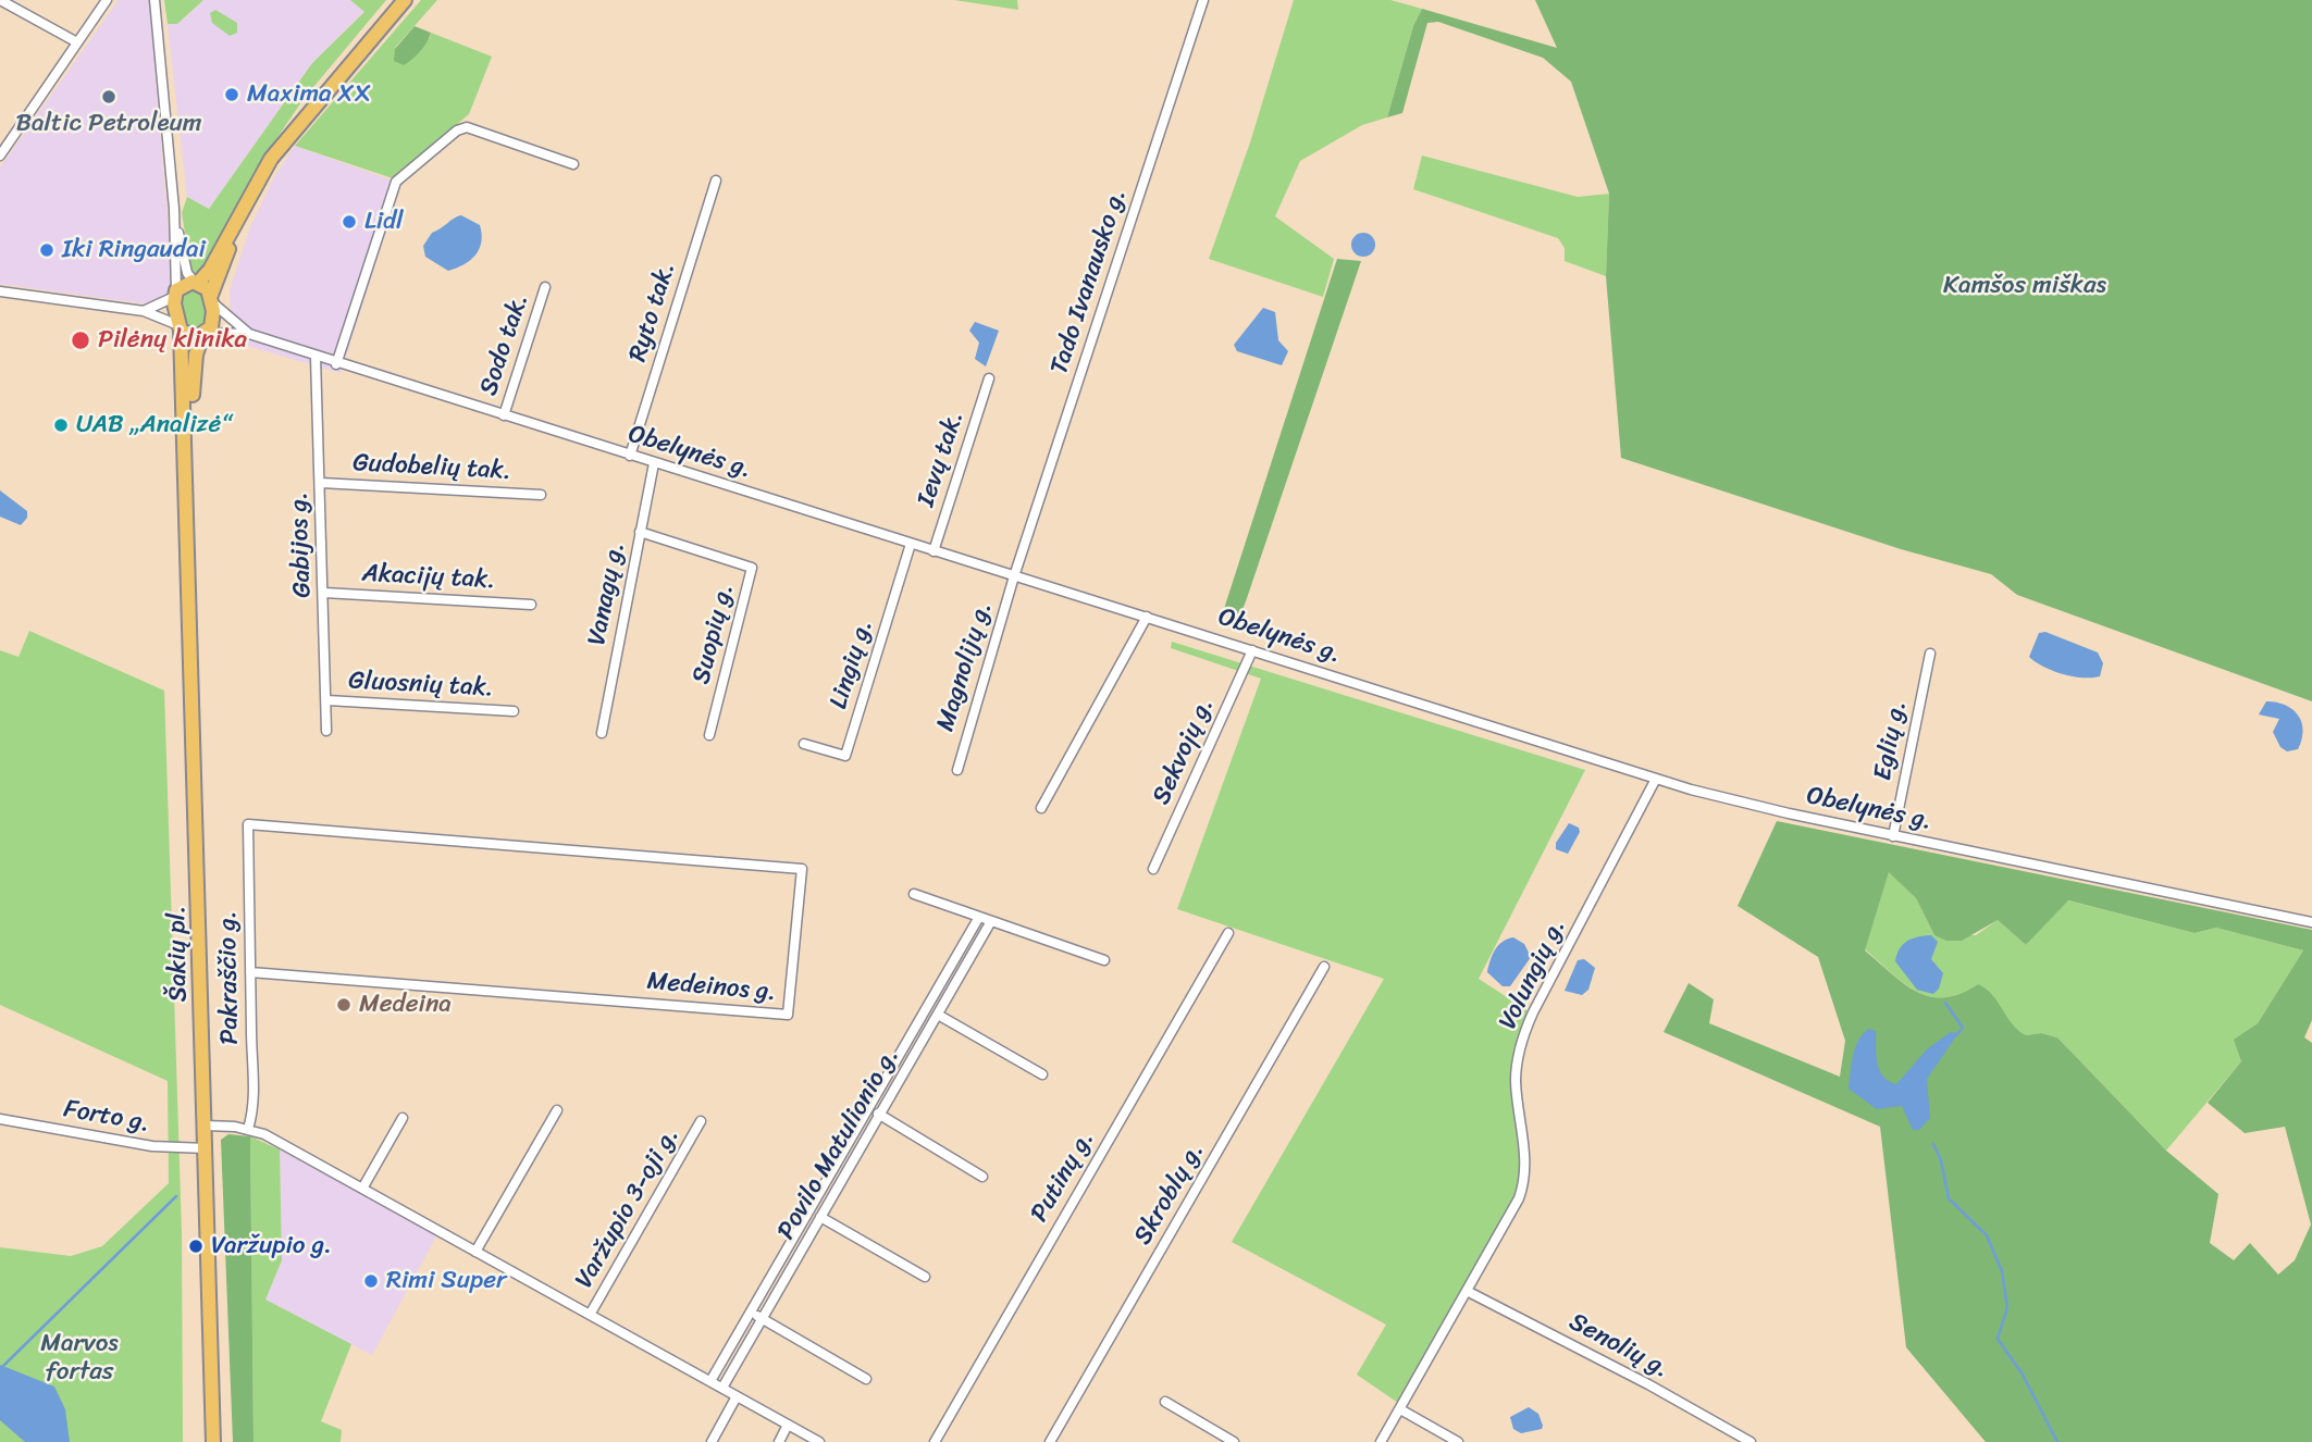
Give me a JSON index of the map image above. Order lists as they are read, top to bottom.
{
  "streets": {
    "main road": ["Šakių pl."],
    "street": [
      "Tado Ivanausko g.",
      "Ryto tak.",
      "Sodo tak.",
      "Obelynės g.",
      "Ievų tak.",
      "Gudobelių tak.",
      "Gabijos g.",
      "Akacijų tak.",
      "Vanagų g.",
      "Suopių g.",
      "Lingių g.",
      "Magnolijų g.",
      "Gluosnių tak.",
      "Eglių g.",
      "Sekvojų g.",
      "Volungių g.",
      "Pakraščio g.",
      "Medeinos g.",
      "Forto g.",
      "Povilo Matulionio g.",
      "Putinų g.",
      "Skroblų g.",
      "Varžupio 3-oji g.",
      "Senolių g."
    ]
  },
  "crossings": [
    ["Tado Ivanausko g.", "Obelynės g."],
    ["Tado Ivanausko g.", "Magnolijų g."],
    ["Ryto tak.", "Obelynės g."],
    ["Sodo tak.", "Obelynės g."],
    ["Obelynės g.", "Ievų tak."],
    ["Obelynės g.", "Gabijos g."],
    ["Obelynės g.", "Vanagų g."],
    ["Obelynės g.", "Lingių g."],
    ["Obelynės g.", "Magnolijų g."],
    ["Obelynės g.", "Eglių g."],
    ["Obelynės g.", "Sekvojų g."],
    ["Obelynės g.", "Šakių pl."],
    ["Obelynės g.", "Volungių g."],
    ["Gudobelių tak.", "Gabijos g."],
    ["Gabijos g.", "Akacijų tak."],
    ["Gabijos g.", "Gluosnių tak."],
    ["Vanagų g.", "Suopių g."],
    ["Šakių pl.", "Forto g."],
    ["Volungių g.", "Senolių g."],
    ["Pakraščio g.", "Medeinos g."]
  ],
  "parks": ["Kamšos miškas", "Marvos fortas"],
  "places": [
    "Maxima XX",
    "Baltic Petroleum",
    "Lidl",
    "Iki Ringaudai",
    "Pilėnų klinika",
    "UAB „Analizė“",
    "Medeina",
    "Varžupio g.",
    "Rimi Super"
  ]
}
